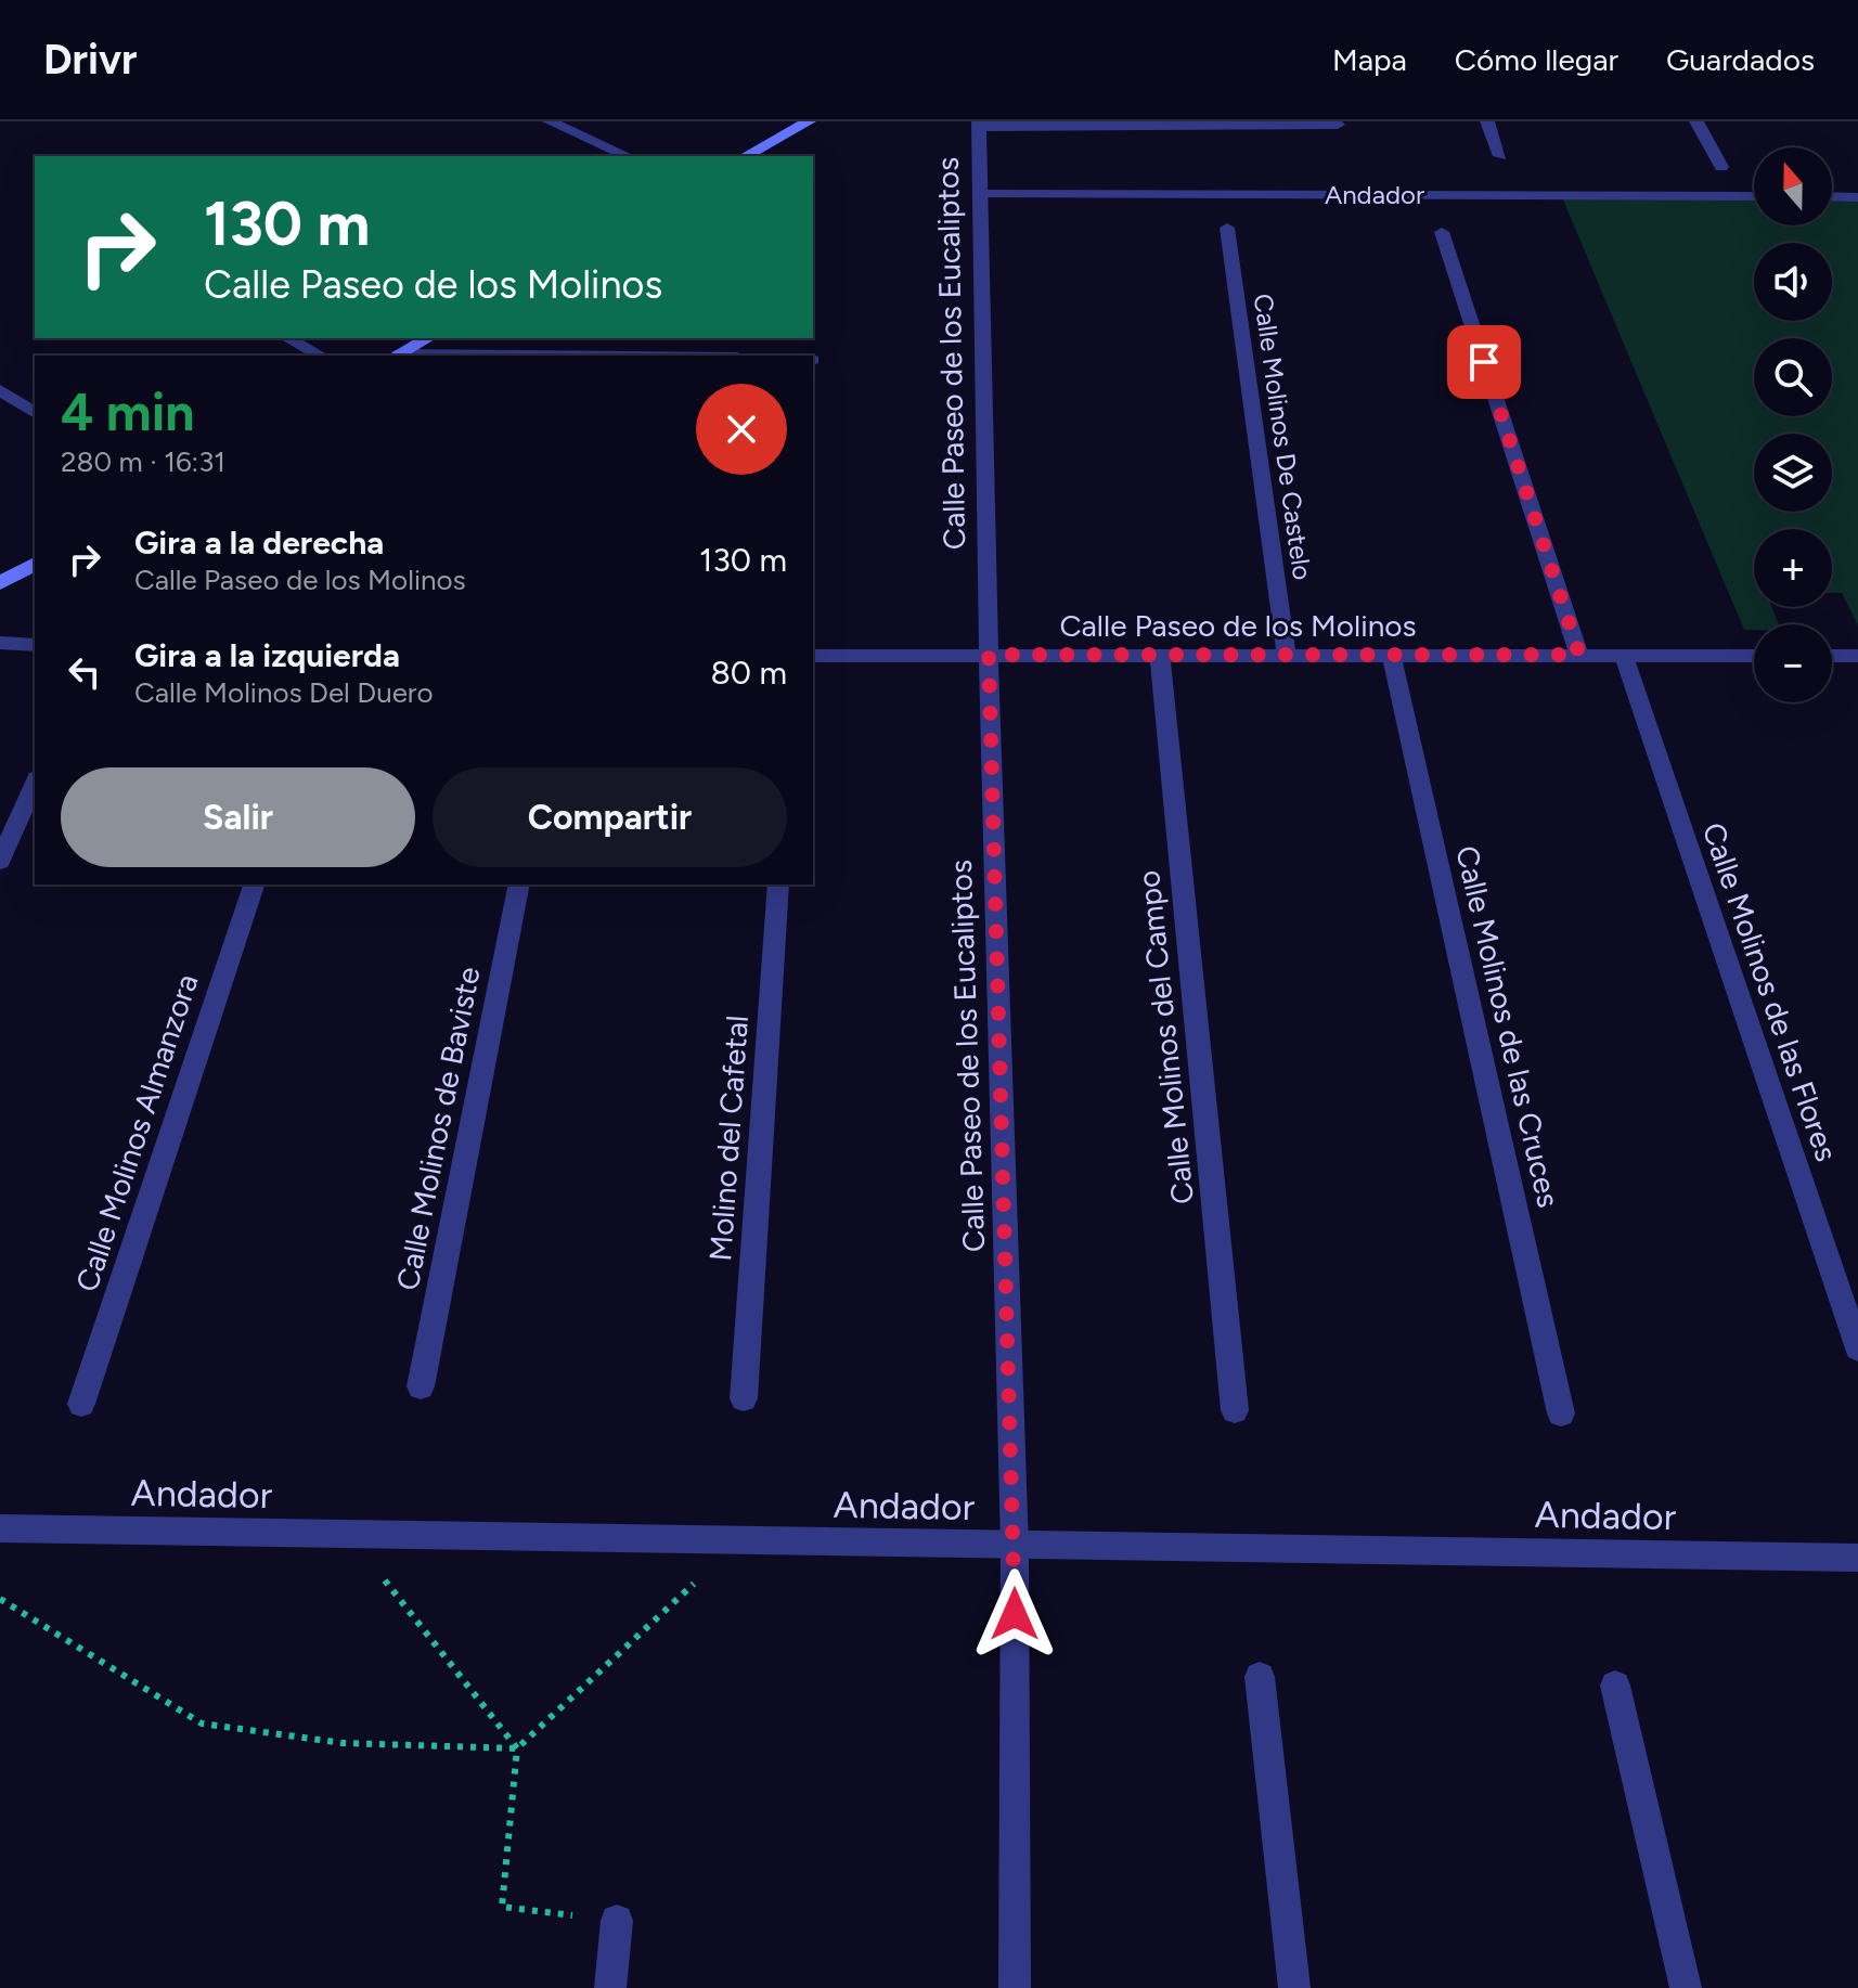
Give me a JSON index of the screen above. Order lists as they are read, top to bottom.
{
  "streets": {
    "street": [
      "Andador",
      "Calle Paseo de los Eucaliptos",
      "Calle Molinos De Castelo",
      "Calle Paseo de los Molinos",
      "Calle Molinos de las Flores",
      "Calle Molinos de las Cruces",
      "Calle Molinos del Campo",
      "Calle Molinos de Baviste",
      "Calle Molinos Almanzora",
      "Molino del Cafetal"
    ]
  },
  "crossings": [
    ["Andador", "Calle Paseo de los Eucaliptos"],
    ["Calle Paseo de los Eucaliptos", "Calle Paseo de los Molinos"],
    ["Calle Molinos De Castelo", "Calle Paseo de los Molinos"],
    ["Calle Paseo de los Molinos", "Calle Molinos de las Flores"],
    ["Calle Paseo de los Molinos", "Calle Molinos de las Cruces"],
    ["Calle Paseo de los Molinos", "Calle Molinos del Campo"]
  ],
  "north": "top",
  "page": {
    "header": "Drivr",
    "nav": ["Mapa", "Cómo llegar", "Guardados"],
    "map_buttons": ["+", "−"],
    "turn": ["130 m", "Calle Paseo de los Molinos"],
    "heading": ["4 min", "280 m · 16:31"],
    "list": [
      {
        "name": "Gira a la derecha",
        "note": "Calle Paseo de los Molinos",
        "value": "130 m"
      },
      {
        "name": "Gira a la izquierda",
        "note": "Calle Molinos Del Duero",
        "value": "80 m"
      }
    ],
    "buttons": ["Salir", "Compartir"]
  }
}
